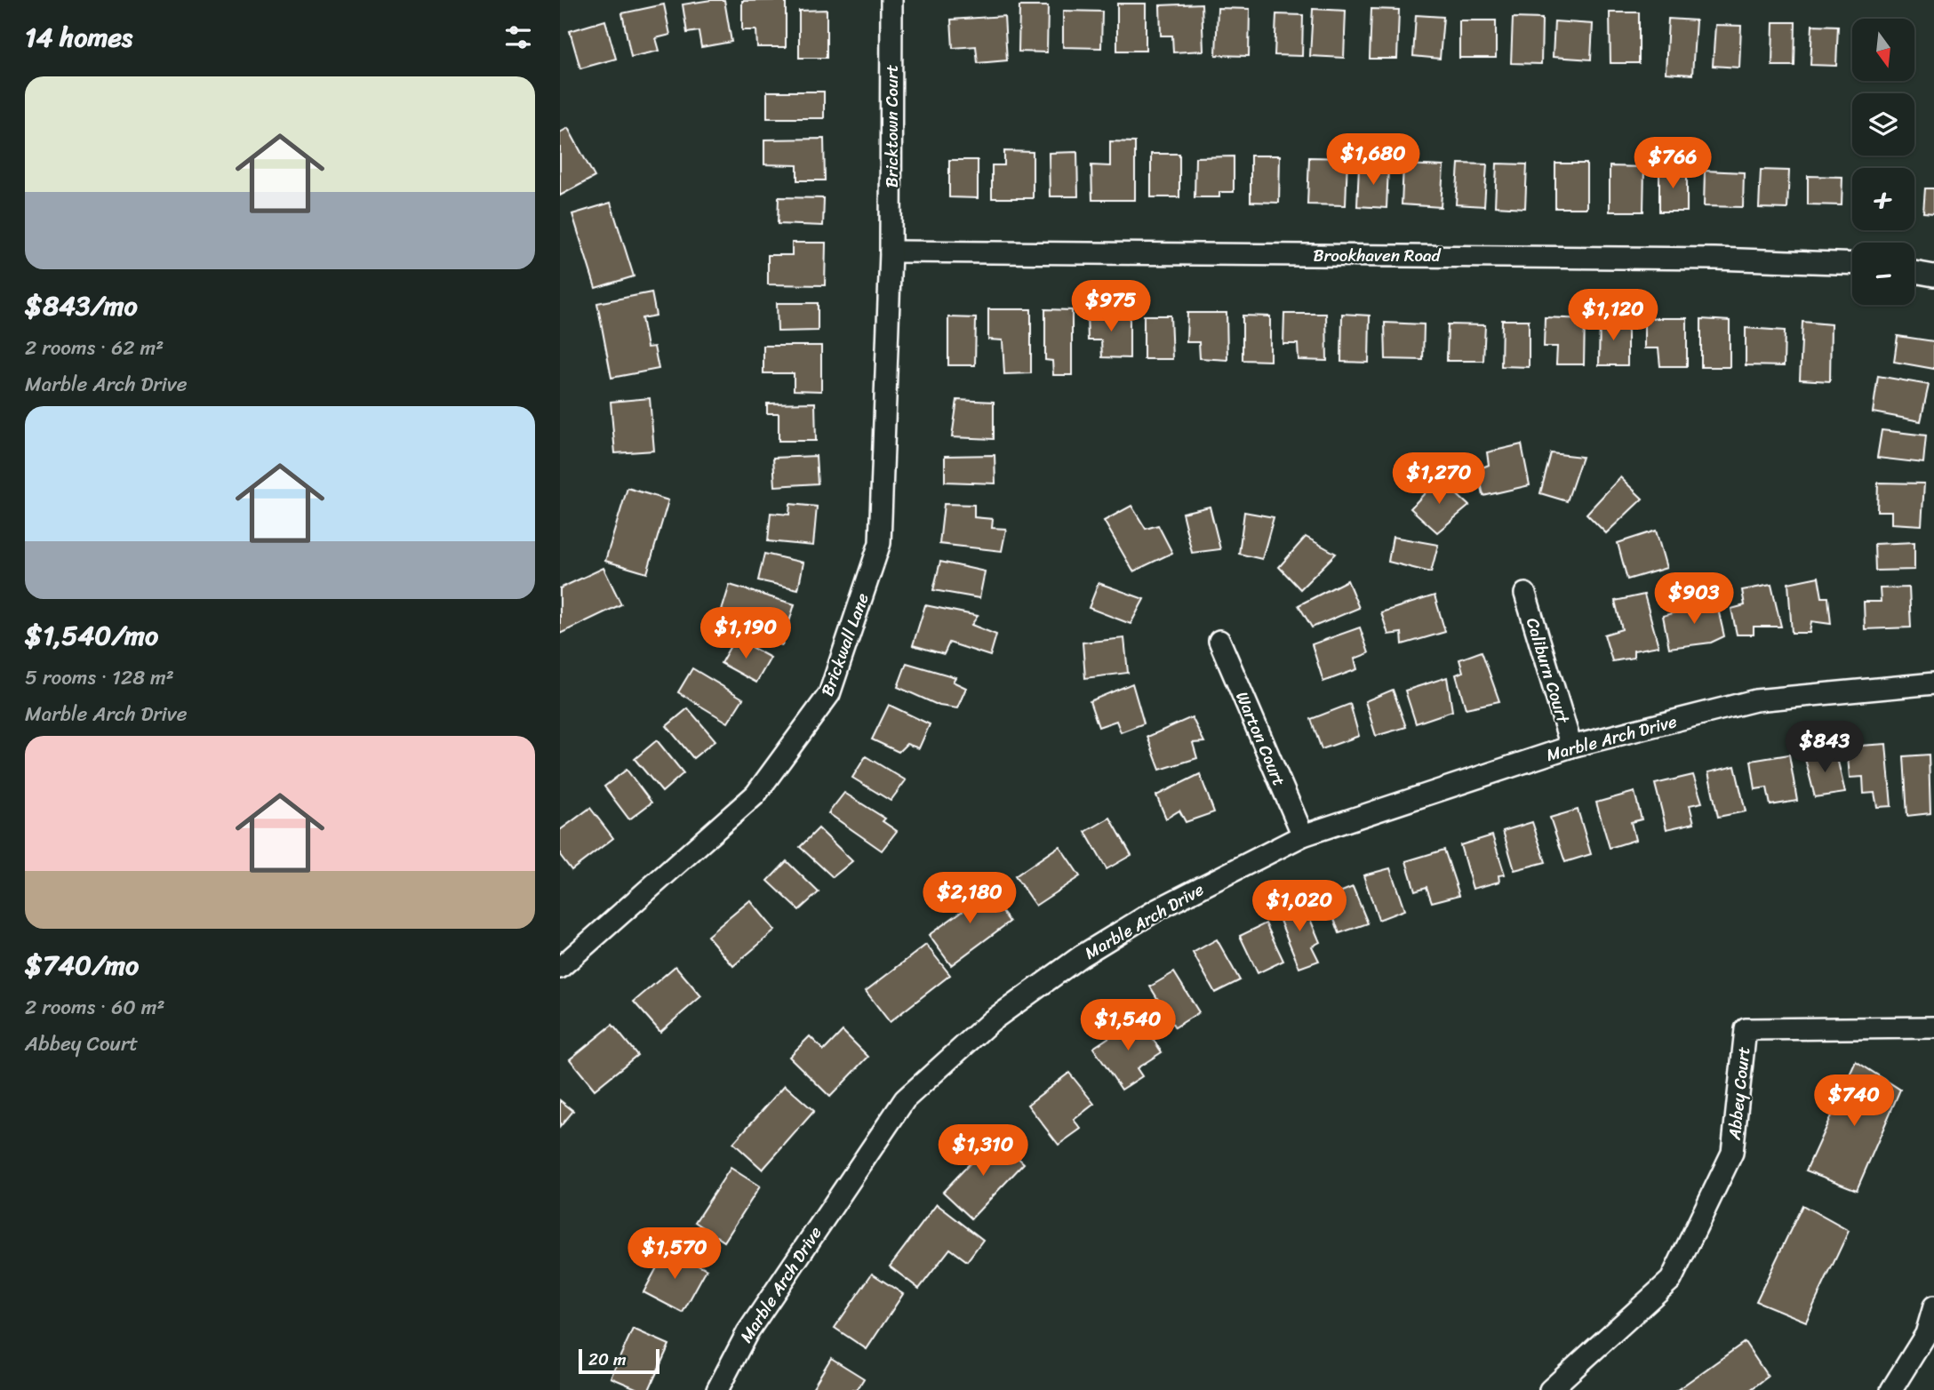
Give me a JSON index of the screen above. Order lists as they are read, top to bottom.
{
  "streets": {
    "street": [
      "Bricktown Court",
      "Brookhaven Road",
      "Brickwall Lane",
      "Caliburn Court",
      "Marble Arch Drive",
      "Warton Court",
      "Abbey Court"
    ]
  },
  "crossings": [
    ["Bricktown Court", "Brookhaven Road"],
    ["Bricktown Court", "Brickwall Lane"],
    ["Brookhaven Road", "Brickwall Lane"],
    ["Caliburn Court", "Marble Arch Drive"],
    ["Marble Arch Drive", "Warton Court"]
  ],
  "scale_bar": "20 m",
  "north": "bottom",
  "page": {
    "heading": "14 homes",
    "map_buttons": ["+", "−"],
    "list": [
      {
        "name": "$843/mo",
        "note": "2 rooms · 62 m² · Marble Arch Drive"
      },
      {
        "name": "$1,540/mo",
        "note": "5 rooms · 128 m² · Marble Arch Drive"
      },
      {
        "name": "$740/mo",
        "note": "2 rooms · 60 m² · Abbey Court"
      }
    ],
    "price": [
      "$1,680",
      "$766",
      "$975",
      "$1,120",
      "$1,270",
      "$903",
      "$1,190",
      "$843",
      "$2,180",
      "$1,020",
      "$1,540",
      "$740",
      "$1,310",
      "$1,570"
    ],
    "scale": "20 m"
  }
}
